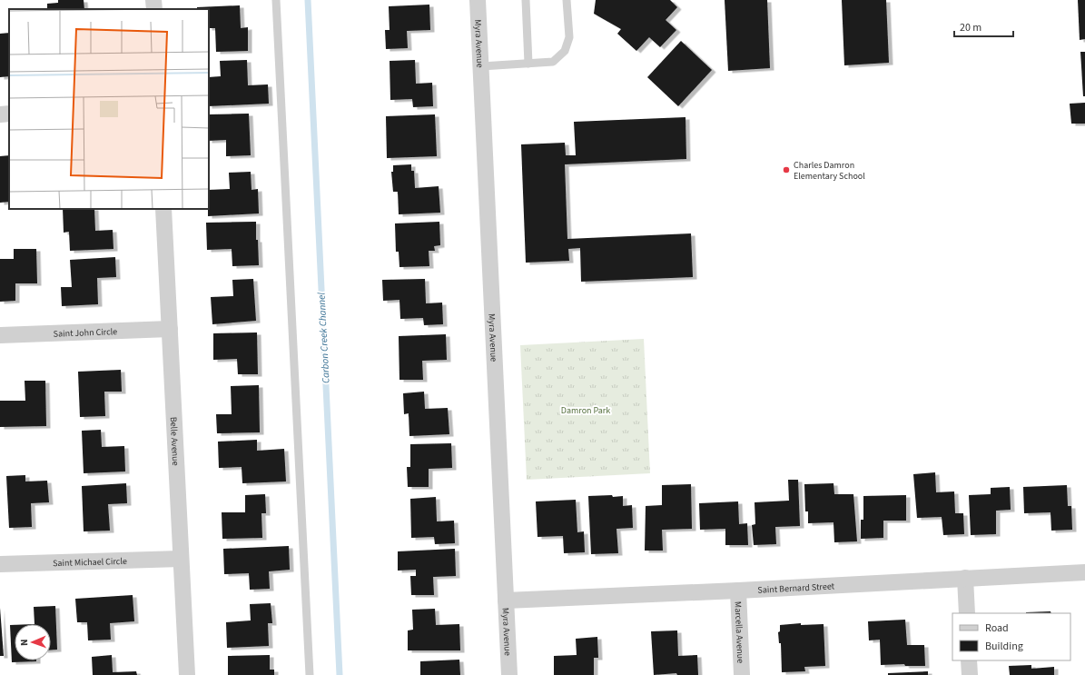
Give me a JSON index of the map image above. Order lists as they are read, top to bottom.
{
  "streets": {
    "street": [
      "Myra Avenue",
      "Saint John Circle",
      "Belle Avenue",
      "Saint Michael Circle",
      "Saint Bernard Street",
      "Marcella Avenue"
    ]
  },
  "crossings": [
    ["Myra Avenue", "Saint Bernard Street"],
    ["Saint John Circle", "Belle Avenue"],
    ["Belle Avenue", "Saint Michael Circle"],
    ["Saint Bernard Street", "Marcella Avenue"]
  ],
  "water": ["Carbon Creek Channel"],
  "parks": ["Damron Park"],
  "places": ["Charles Damron Elementary School"],
  "legend": ["Road", "Building"],
  "scale_bar": "20 m",
  "north": "left"
}
